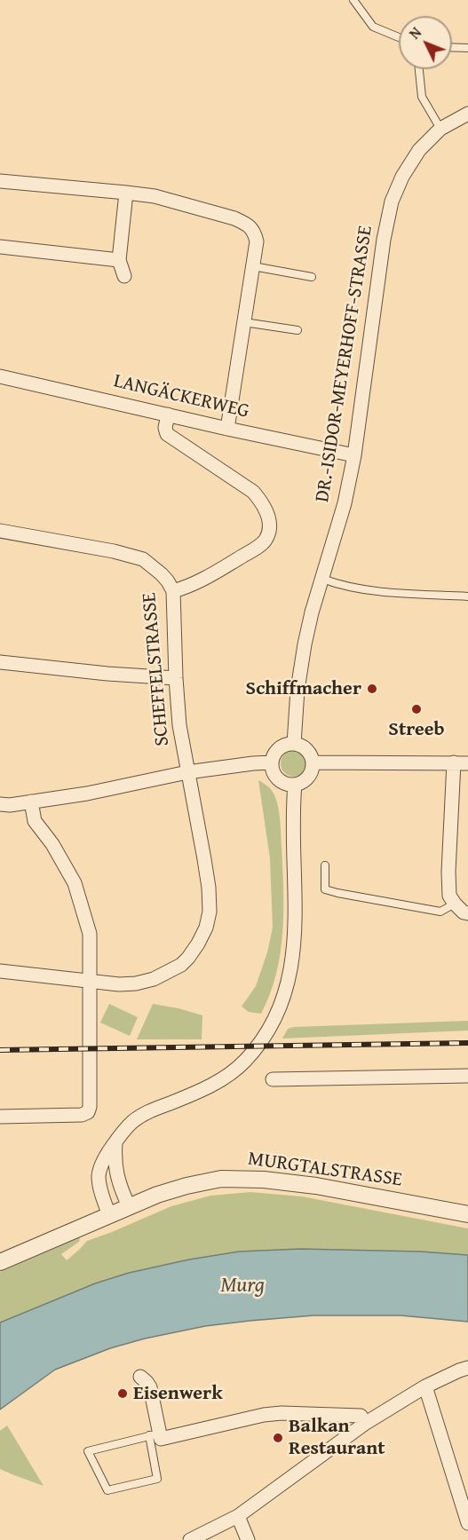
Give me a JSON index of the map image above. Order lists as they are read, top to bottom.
{
  "streets": {
    "street": [
      "DR.-ISIDOR-MEYERHOFF-STRASSE",
      "LANGÄCKERWEG",
      "SCHEFFELSTRASSE",
      "MURGTALSTRASSE"
    ]
  },
  "crossings": [
    ["DR.-ISIDOR-MEYERHOFF-STRASSE", "LANGÄCKERWEG"]
  ],
  "water": ["Murg"],
  "places": [
    "Schiffmacher",
    "Streeb",
    "Eisenwerk",
    "Balkan Restaurant"
  ],
  "north": "top left"
}
